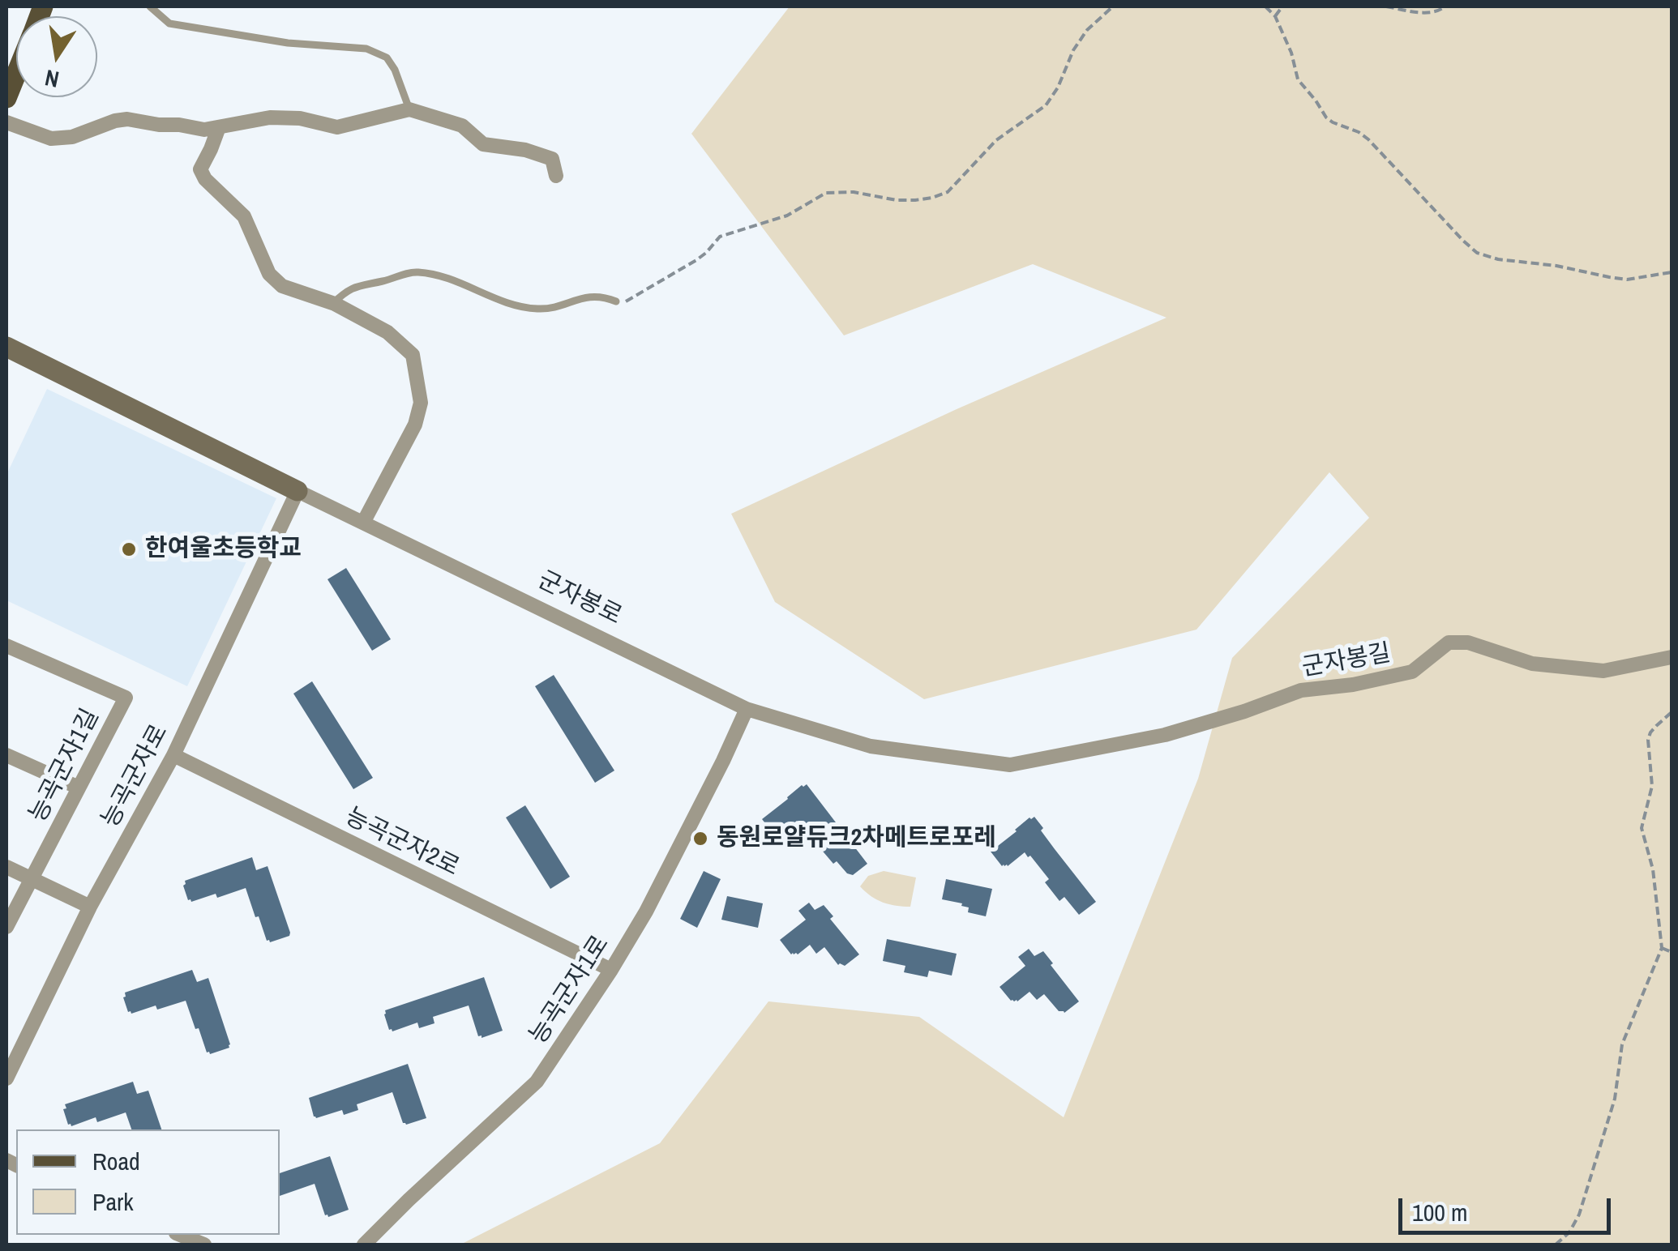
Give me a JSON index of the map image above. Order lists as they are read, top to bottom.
{
  "streets": {
    "main road": ["군자봉로"],
    "street": [
      "군자봉길",
      "능곡군자1길",
      "능곡군자로",
      "능곡군자2로",
      "능곡군자1로"
    ]
  },
  "crossings": [
    ["군자봉로", "군자봉길"],
    ["군자봉로", "능곡군자로"],
    ["군자봉로", "능곡군자1로"],
    ["능곡군자로", "능곡군자2로"],
    ["능곡군자2로", "능곡군자1로"]
  ],
  "places": ["한여울초등학교", "동원로얄듀크2차메트로포레"],
  "legend": ["Road", "Park"],
  "scale_bar": "100 m",
  "north": "bottom"
}
